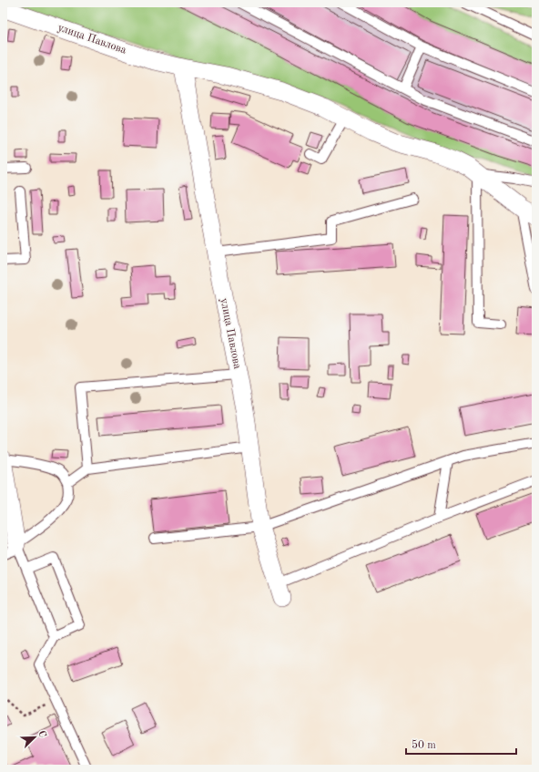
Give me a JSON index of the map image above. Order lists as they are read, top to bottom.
{
  "streets": {
    "street": ["улица Павлова"]
  },
  "scale_bar": "50 m",
  "north": "top right"
}
